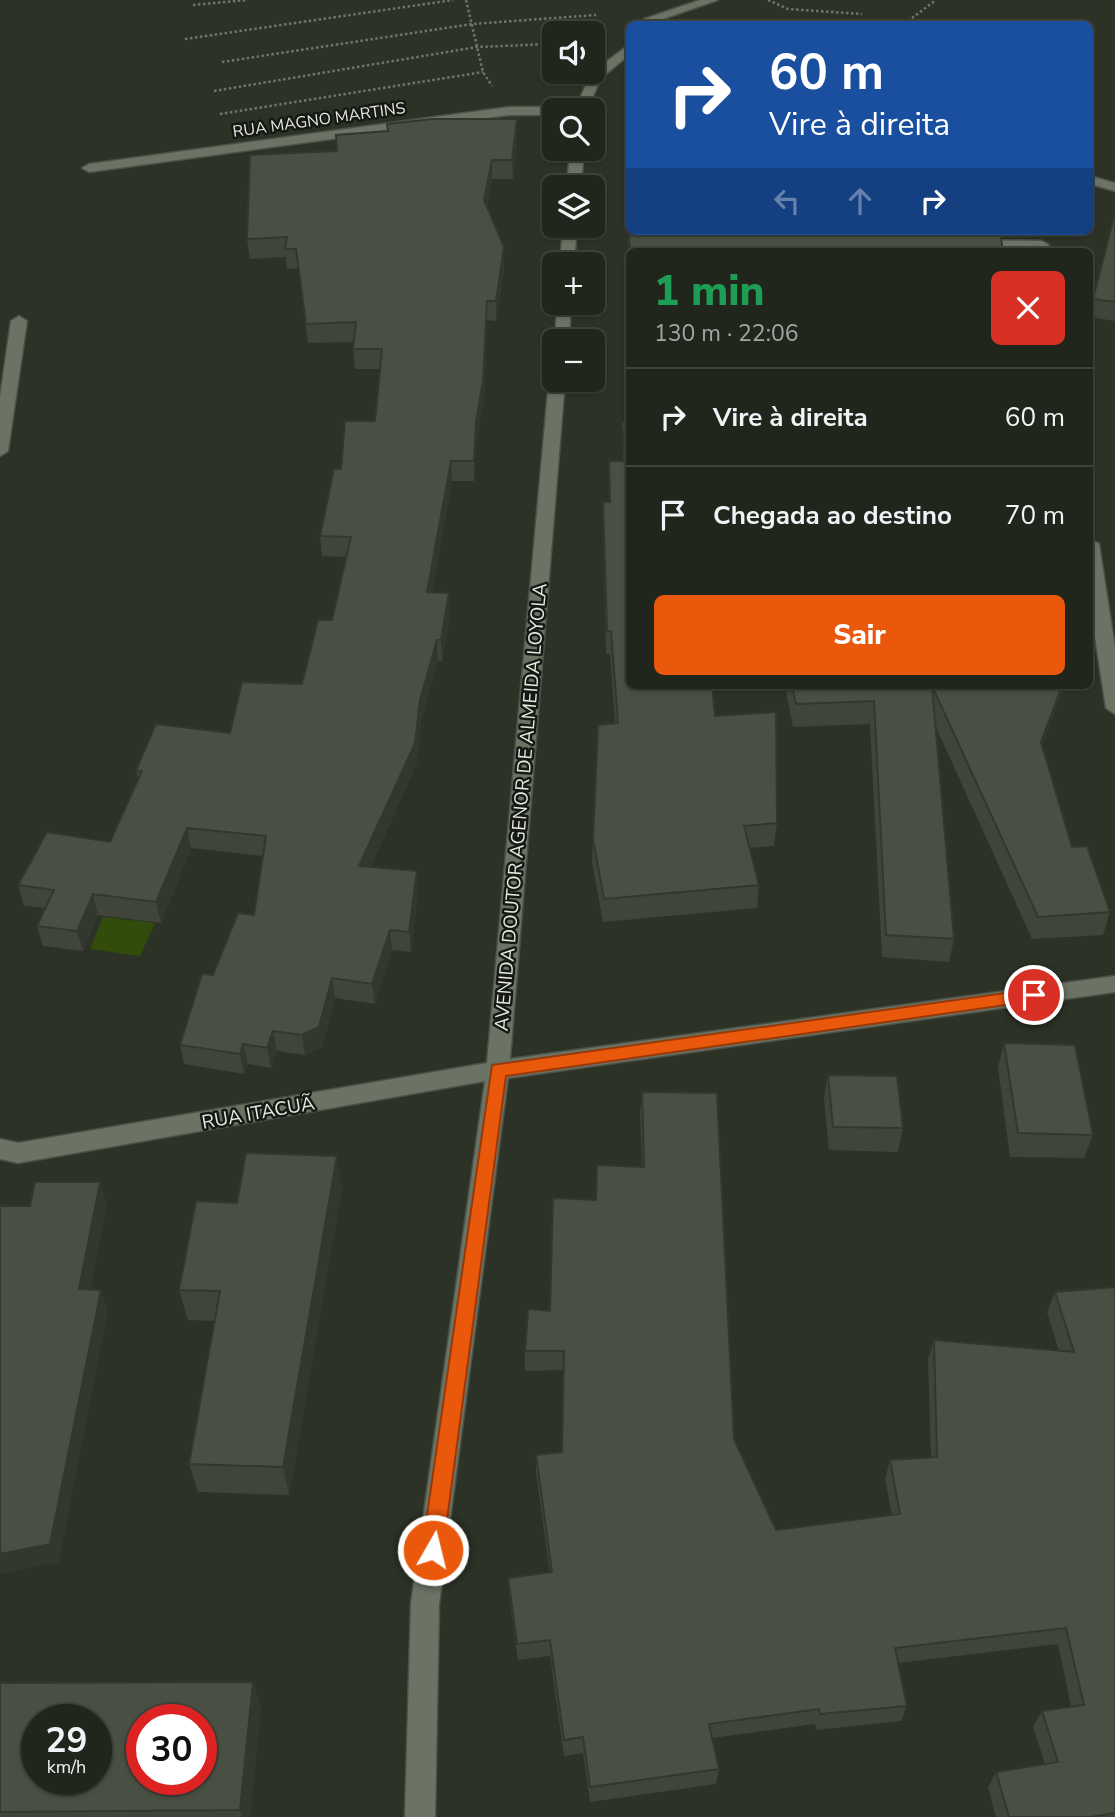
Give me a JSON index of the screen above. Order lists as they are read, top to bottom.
{
  "streets": {
    "street": ["RUA MAGNO MARTINS", "AVENIDA DOUTOR AGENOR DE ALMEIDA LOYOLA", "RUA ITACUÃ"]
  },
  "crossings": [
    ["AVENIDA DOUTOR AGENOR DE ALMEIDA LOYOLA", "RUA ITACUÃ"]
  ],
  "page": {
    "map_buttons": ["+", "−"],
    "turn": ["60 m", "Vire à direita"],
    "heading": ["1 min", "130 m · 22:06"],
    "list": [
      {
        "name": "Vire à direita",
        "value": "60 m"
      },
      {
        "name": "Chegada ao destino",
        "value": "70 m"
      }
    ],
    "buttons": "Sair",
    "speed": "29 km/h",
    "limit": "30"
  }
}
